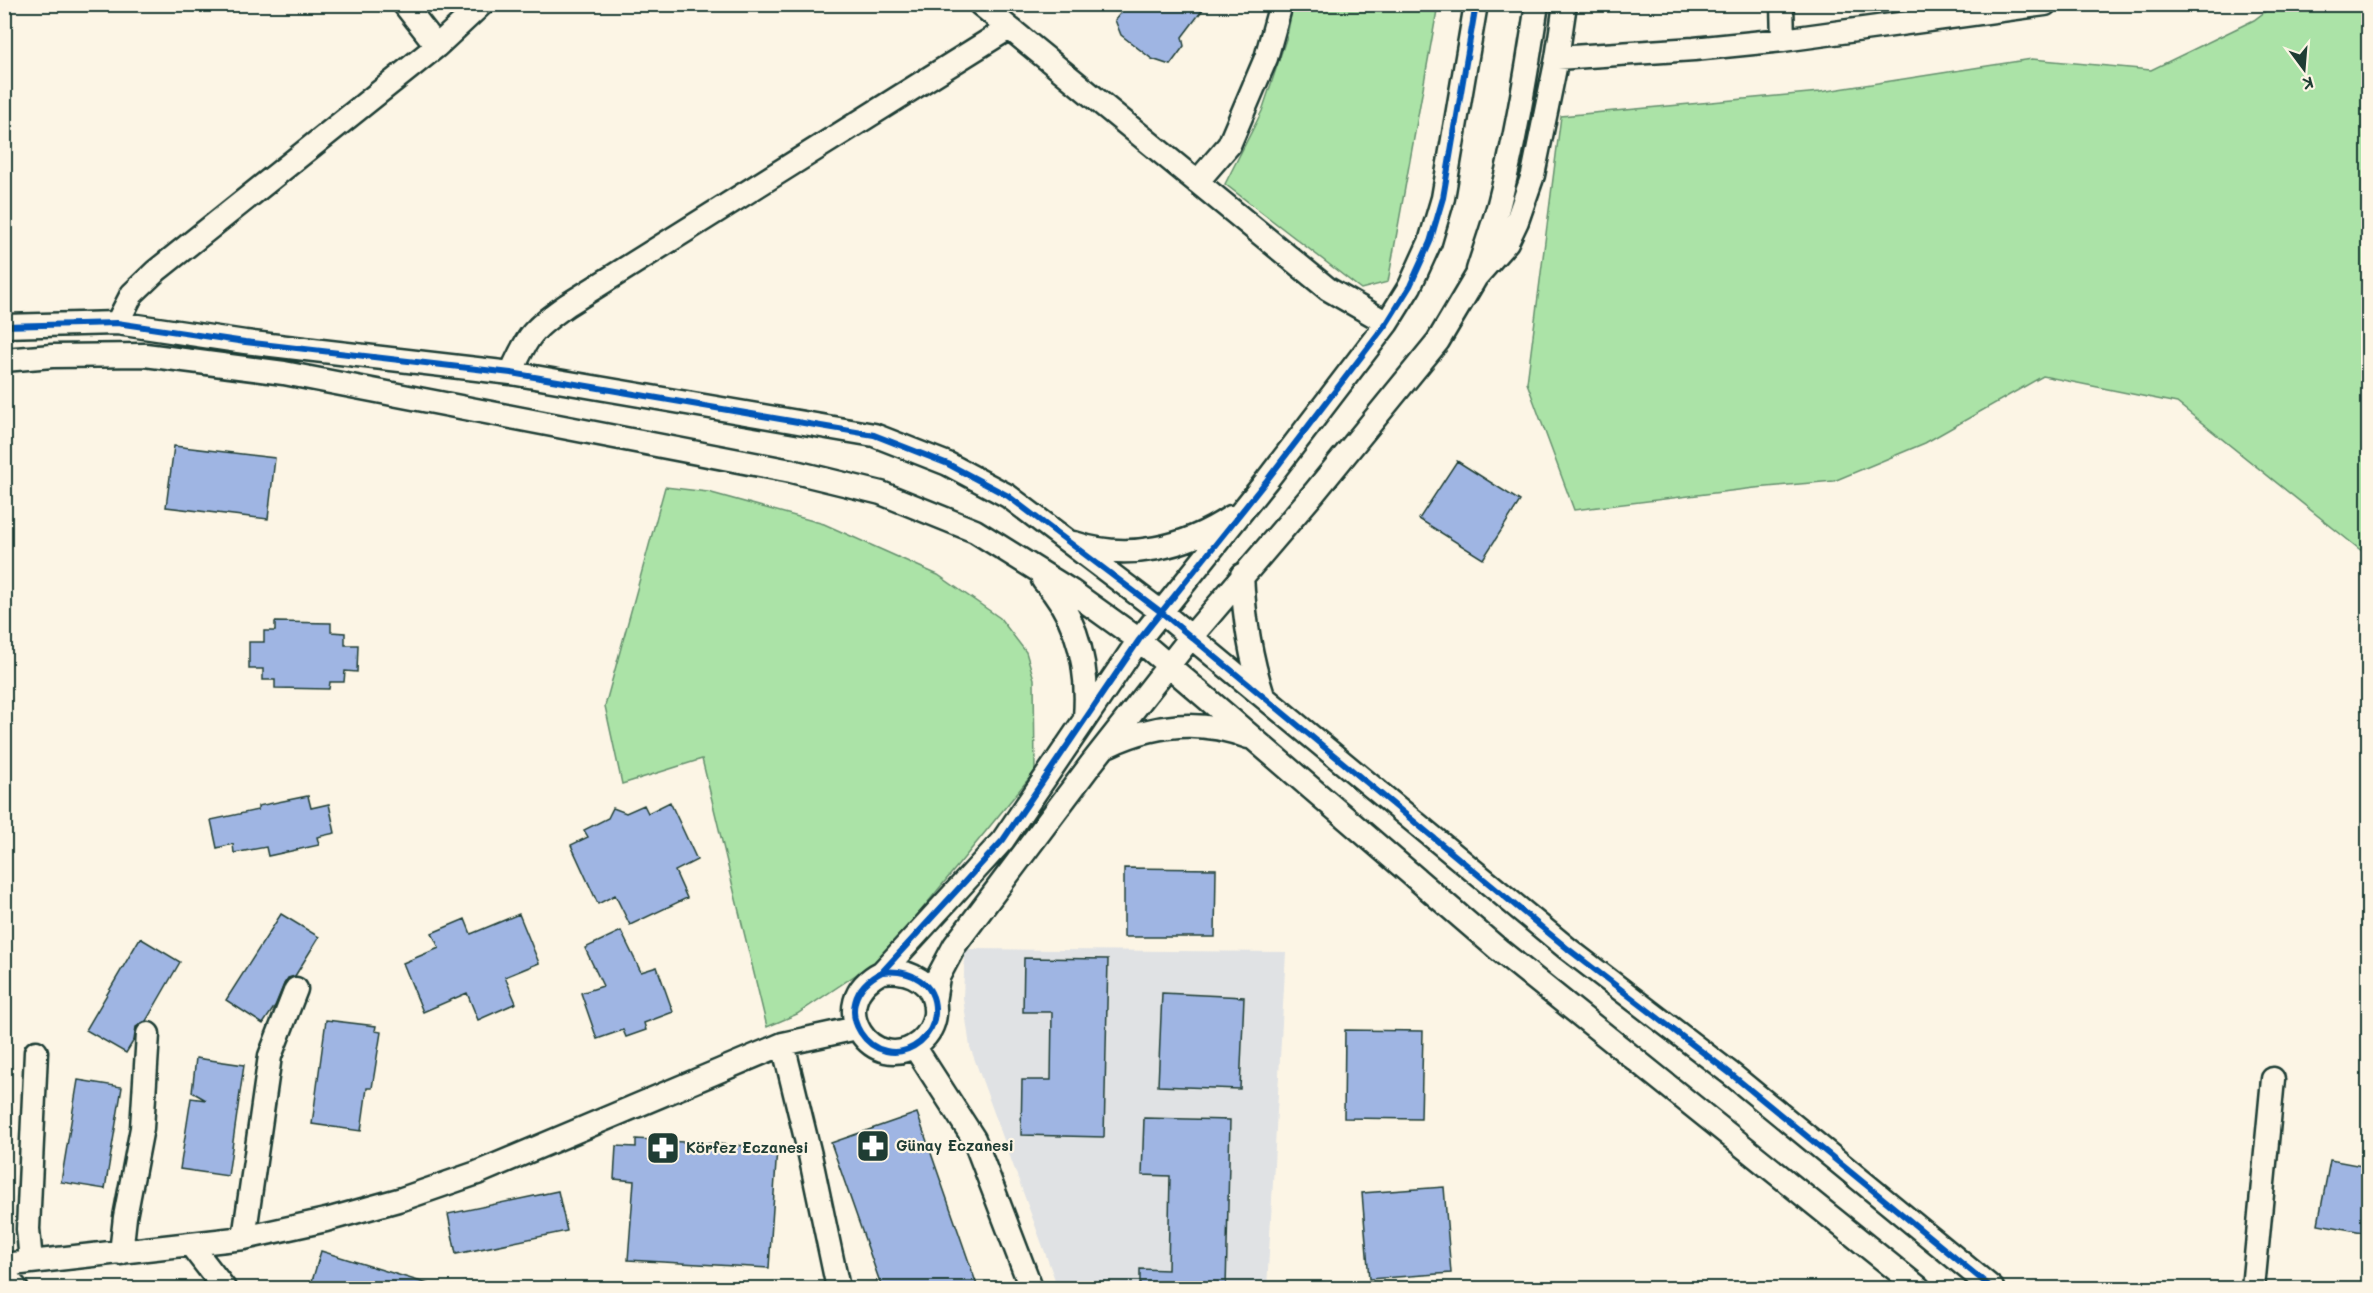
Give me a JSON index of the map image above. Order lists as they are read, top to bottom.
{
  "places": {
    "pharmacy": ["Günay Eczanesi", "Körfez Eczanesi"]
  },
  "north": "bottom"
}
